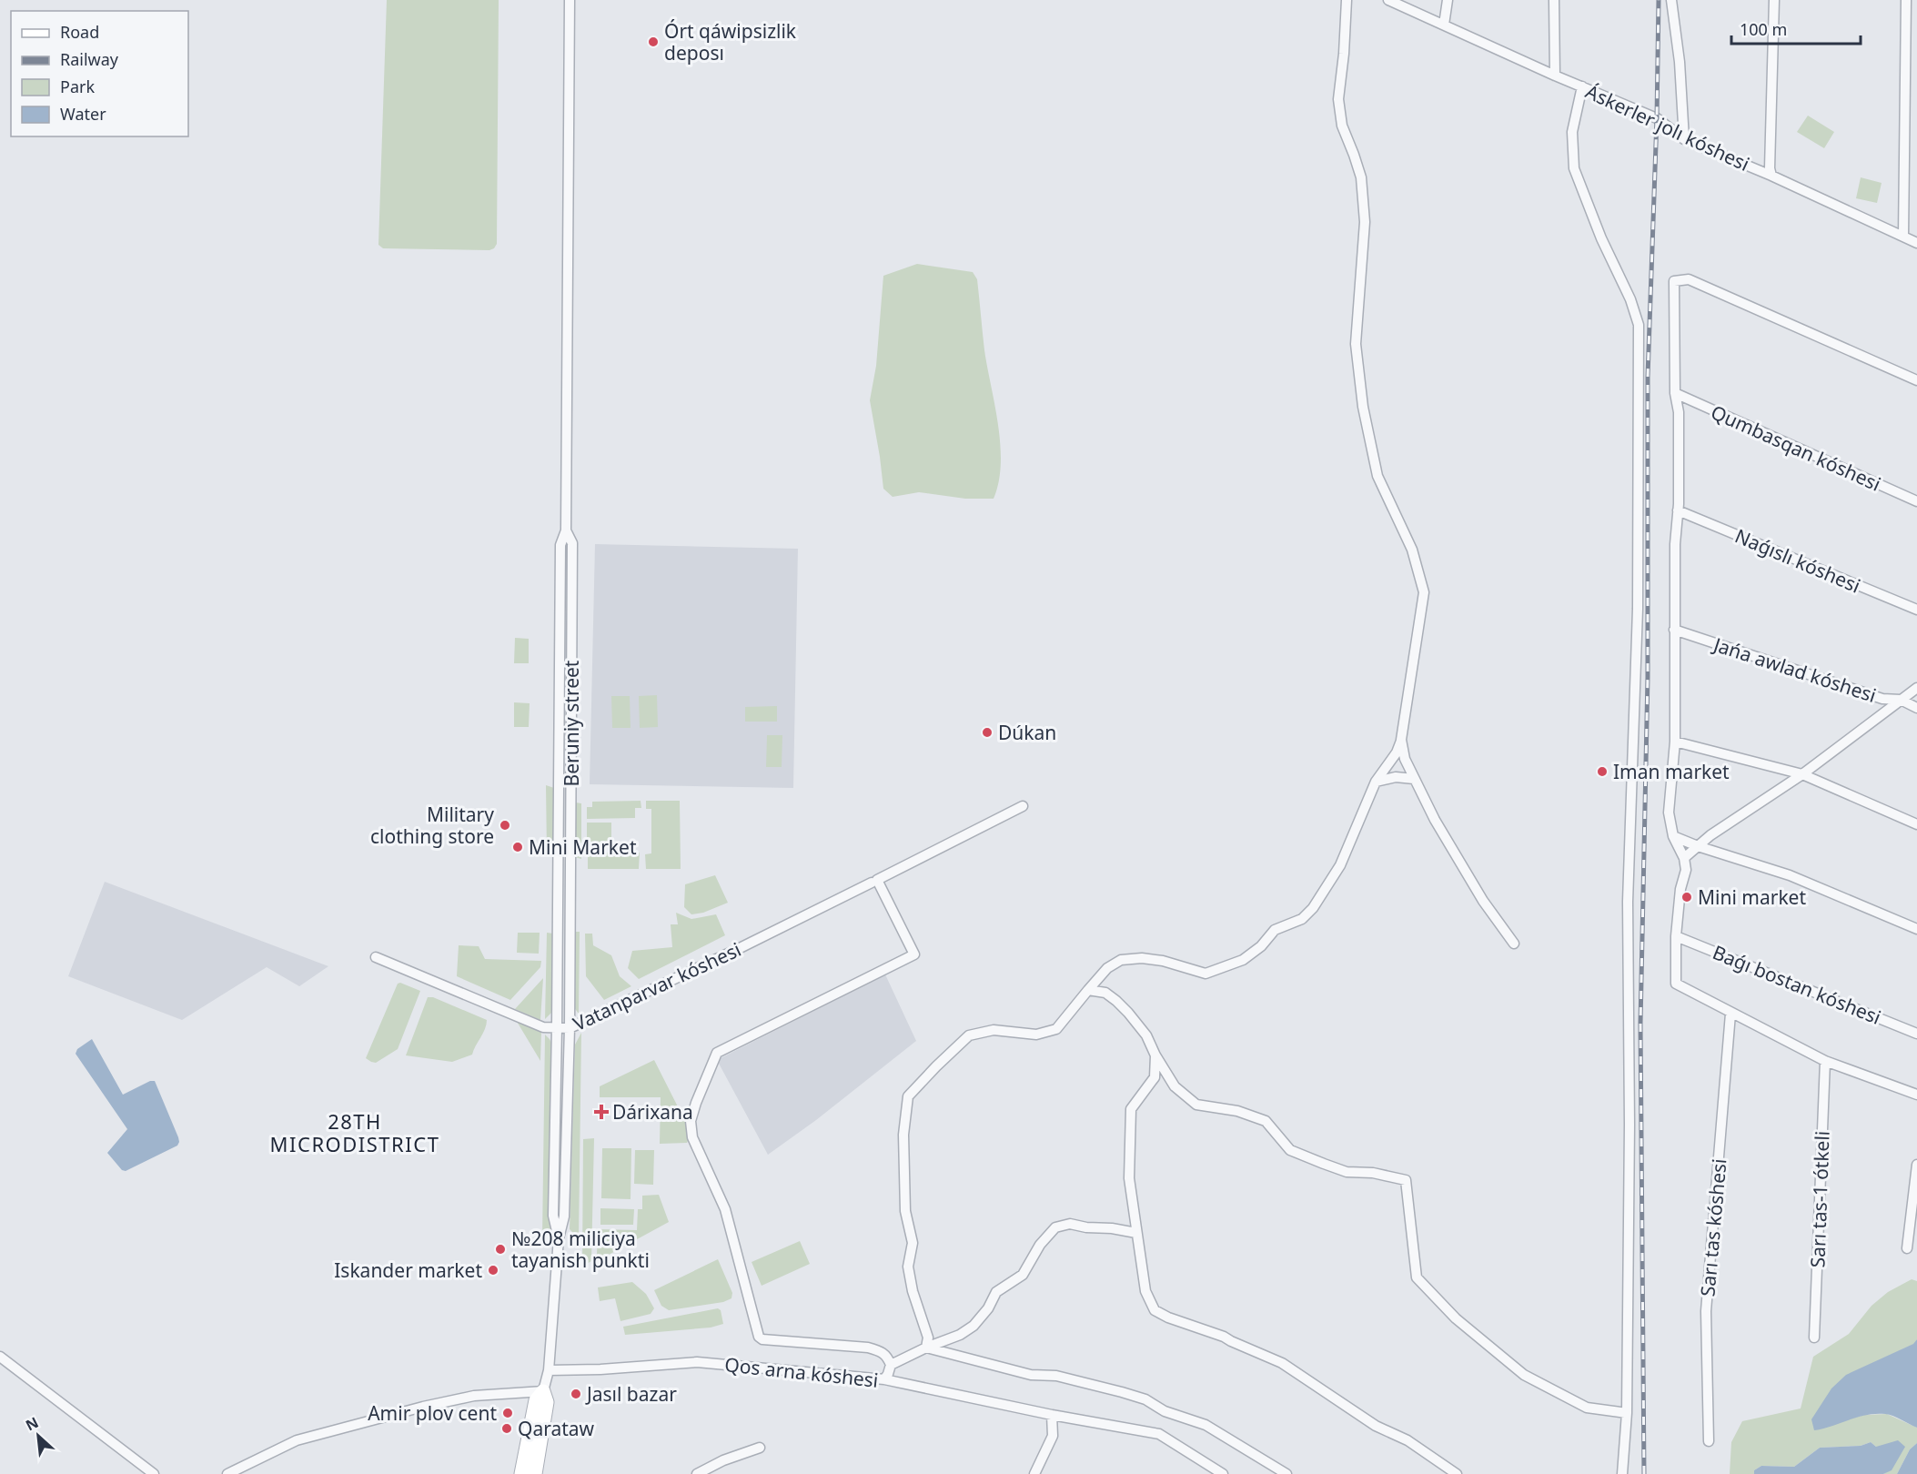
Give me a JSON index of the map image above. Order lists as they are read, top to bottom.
{
  "streets": {
    "street": [
      "Áskerler jolı kóshesi",
      "Qumbasqan kóshesi",
      "Naǵıslı kóshesi",
      "Jańa awlad kóshesi",
      "Beruniy street",
      "Baǵı bostan kóshesi",
      "Vatanparvar kóshesi",
      "Sarı tas-1 ótkeli",
      "Sarı tas kóshesi",
      "Qos arna kóshesi"
    ]
  },
  "crossings": [
    ["Beruniy street", "Vatanparvar kóshesi"]
  ],
  "districts": ["28TH MICRODISTRICT"],
  "places": {
    "other": [
      "Órt qáwipsizlik deposı",
      "Dúkan",
      "Iman market",
      "Military clothing store",
      "Mini Market",
      "Mini market",
      "№208 miliciya tayanish punkti",
      "Iskander market",
      "Jasıl bazar",
      "Amir plov cent",
      "Qarataw"
    ],
    "health": ["Dárixana"]
  },
  "legend": [
    "Road",
    "Railway",
    "Park",
    "Water"
  ],
  "scale_bar": "100 m",
  "north": "top left"
}
